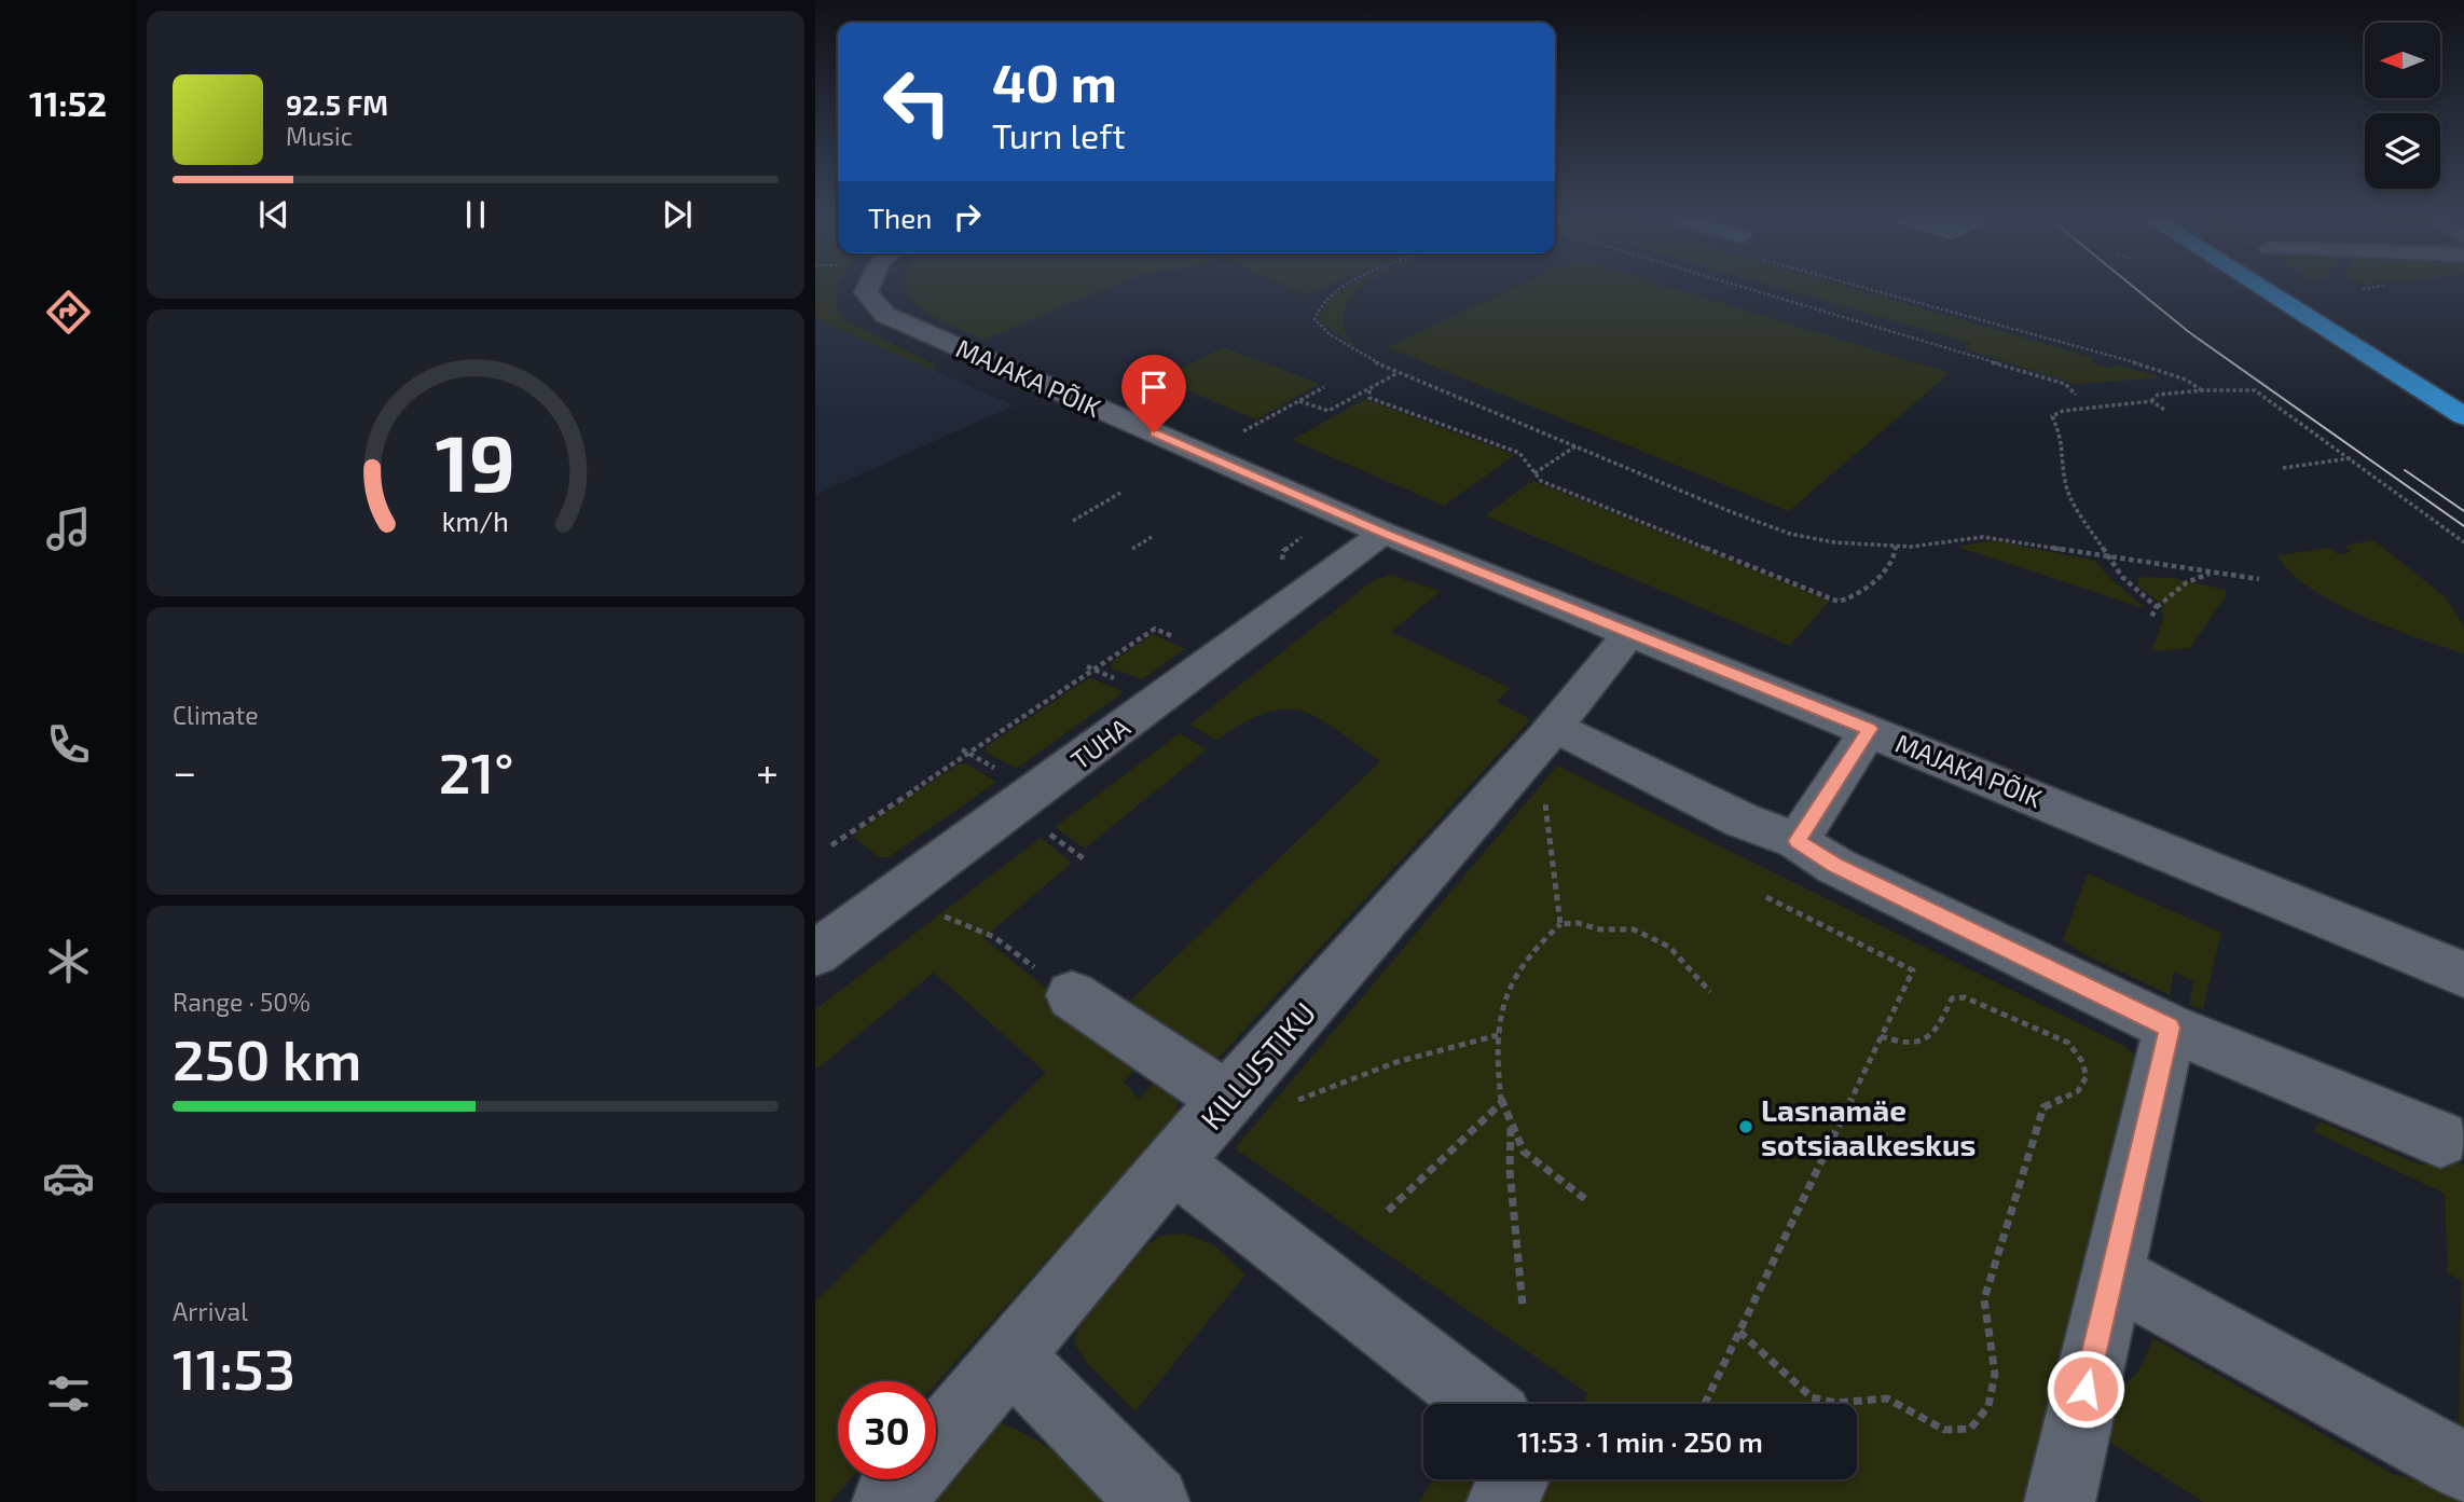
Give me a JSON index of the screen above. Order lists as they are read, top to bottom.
{
  "streets": {
    "street": ["MAJAKA PÕIK", "TUHA", "KILLUSTIKU"]
  },
  "crossings": [
    ["MAJAKA PÕIK", "TUHA"],
    ["MAJAKA PÕIK", "KILLUSTIKU"]
  ],
  "places": ["Lasnamäe sotsiaalkeskus"],
  "north": "left",
  "page": {
    "tabs": "11:52",
    "turn": ["40 m", "Turn left"],
    "song": ["92.5 FM", "Music"],
    "then": "Then",
    "tile": [
      "Climate",
      ["Range · 50%", "250 km"],
      ["Arrival", "11:53"]
    ],
    "heat": ["−", "21°", "+"],
    "limit": "30",
    "trip": "11:53 · 1 min · 250 m",
    "gauge": ["19", "km/h"]
  }
}
